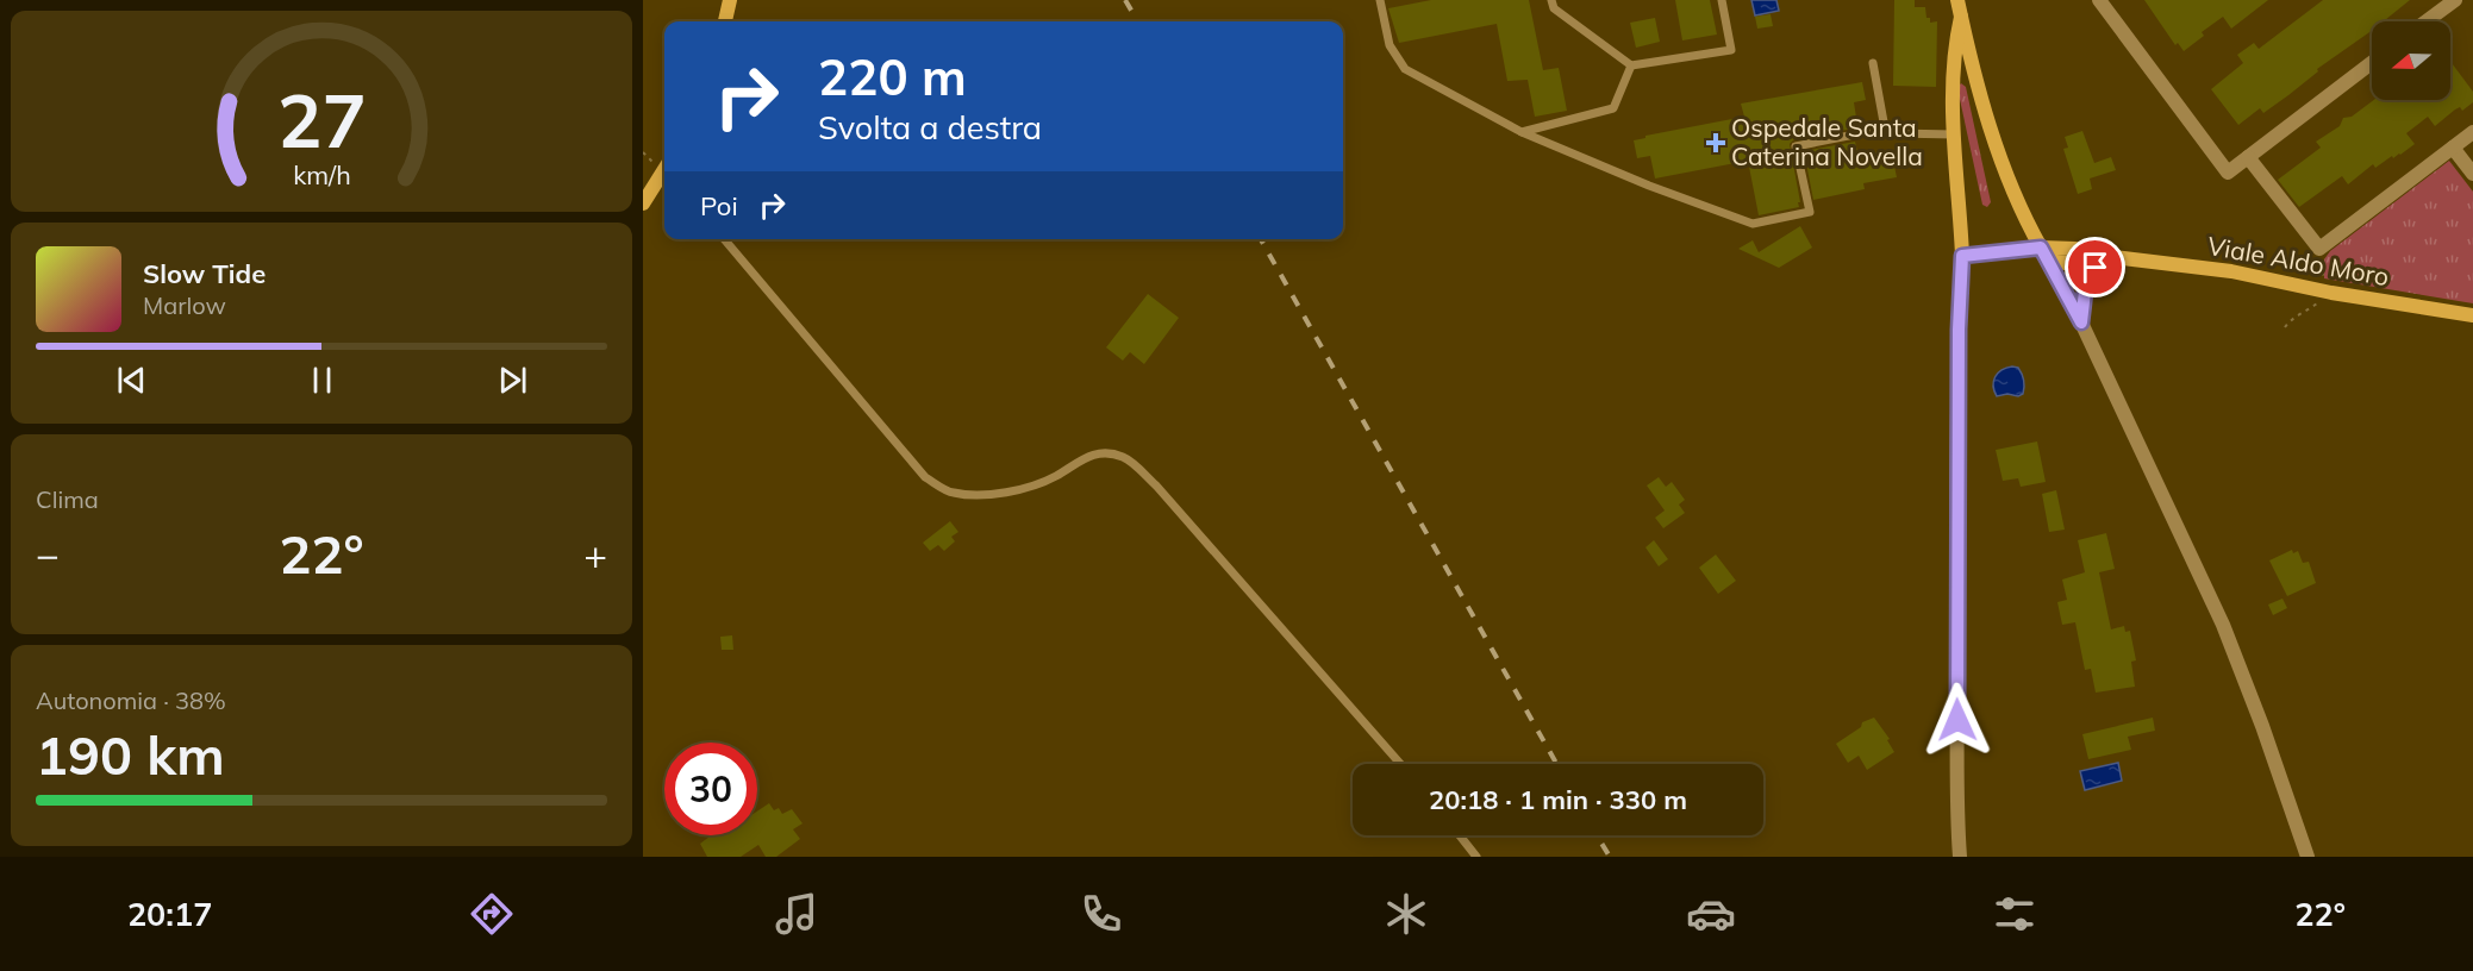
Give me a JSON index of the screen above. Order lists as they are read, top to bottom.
{
  "streets": {
    "main road": ["Viale Aldo Moro"]
  },
  "places": {
    "health": ["Ospedale Santa Caterina Novella"]
  },
  "north": "left",
  "page": {
    "turn": ["220 m", "Svolta a destra"],
    "then": "Poi",
    "song": ["Slow Tide", "Marlow"],
    "tile": [
      "Clima",
      ["Autonomia · 38%", "190 km"]
    ],
    "heat": ["−", "22°", "+"],
    "limit": "30",
    "trip": "20:18 · 1 min · 330 m",
    "tabs": ["20:17", "22°"],
    "gauge": ["27", "km/h"]
  }
}
